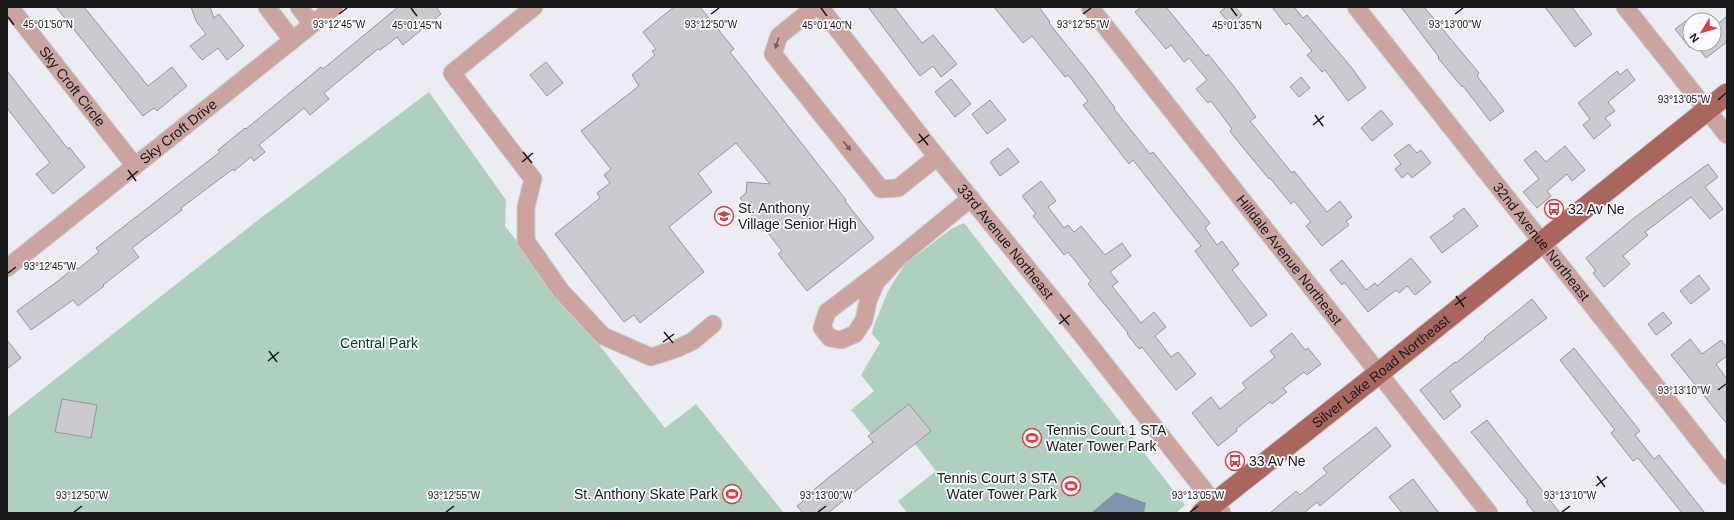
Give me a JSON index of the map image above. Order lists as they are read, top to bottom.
{
  "streets": {
    "main road": ["Silver Lake Road Northeast"],
    "street": [
      "Sky Croft Circle",
      "Sky Croft Drive",
      "33rd Avenue Northeast",
      "32nd Avenue Northeast",
      "Hilldale Avenue Northeast"
    ]
  },
  "crossings": [
    ["Sky Croft Circle", "Sky Croft Drive"],
    ["33rd Avenue Northeast", "Silver Lake Road Northeast"],
    ["32nd Avenue Northeast", "Silver Lake Road Northeast"],
    ["Hilldale Avenue Northeast", "Silver Lake Road Northeast"]
  ],
  "parks": ["Central Park"],
  "places": {
    "bus stop": ["32 Av Ne", "33 Av Ne"],
    "school or university": ["St. Anthony Village Senior High"],
    "sports": ["Tennis Court 1 STA Water Tower Park", "Tennis Court 3 STA Water Tower Park", "St. Anthony Skate Park"]
  },
  "north": "bottom left",
  "coordinates": [
    "93°12'45\"W",
    "93°12'50\"W",
    "93°12'55\"W",
    "93°13'00\"W",
    "45°01'50\"N",
    "45°01'45\"N",
    "45°01'40\"N",
    "45°01'35\"N",
    "93°13'05\"W",
    "93°13'10\"W"
  ]
}
